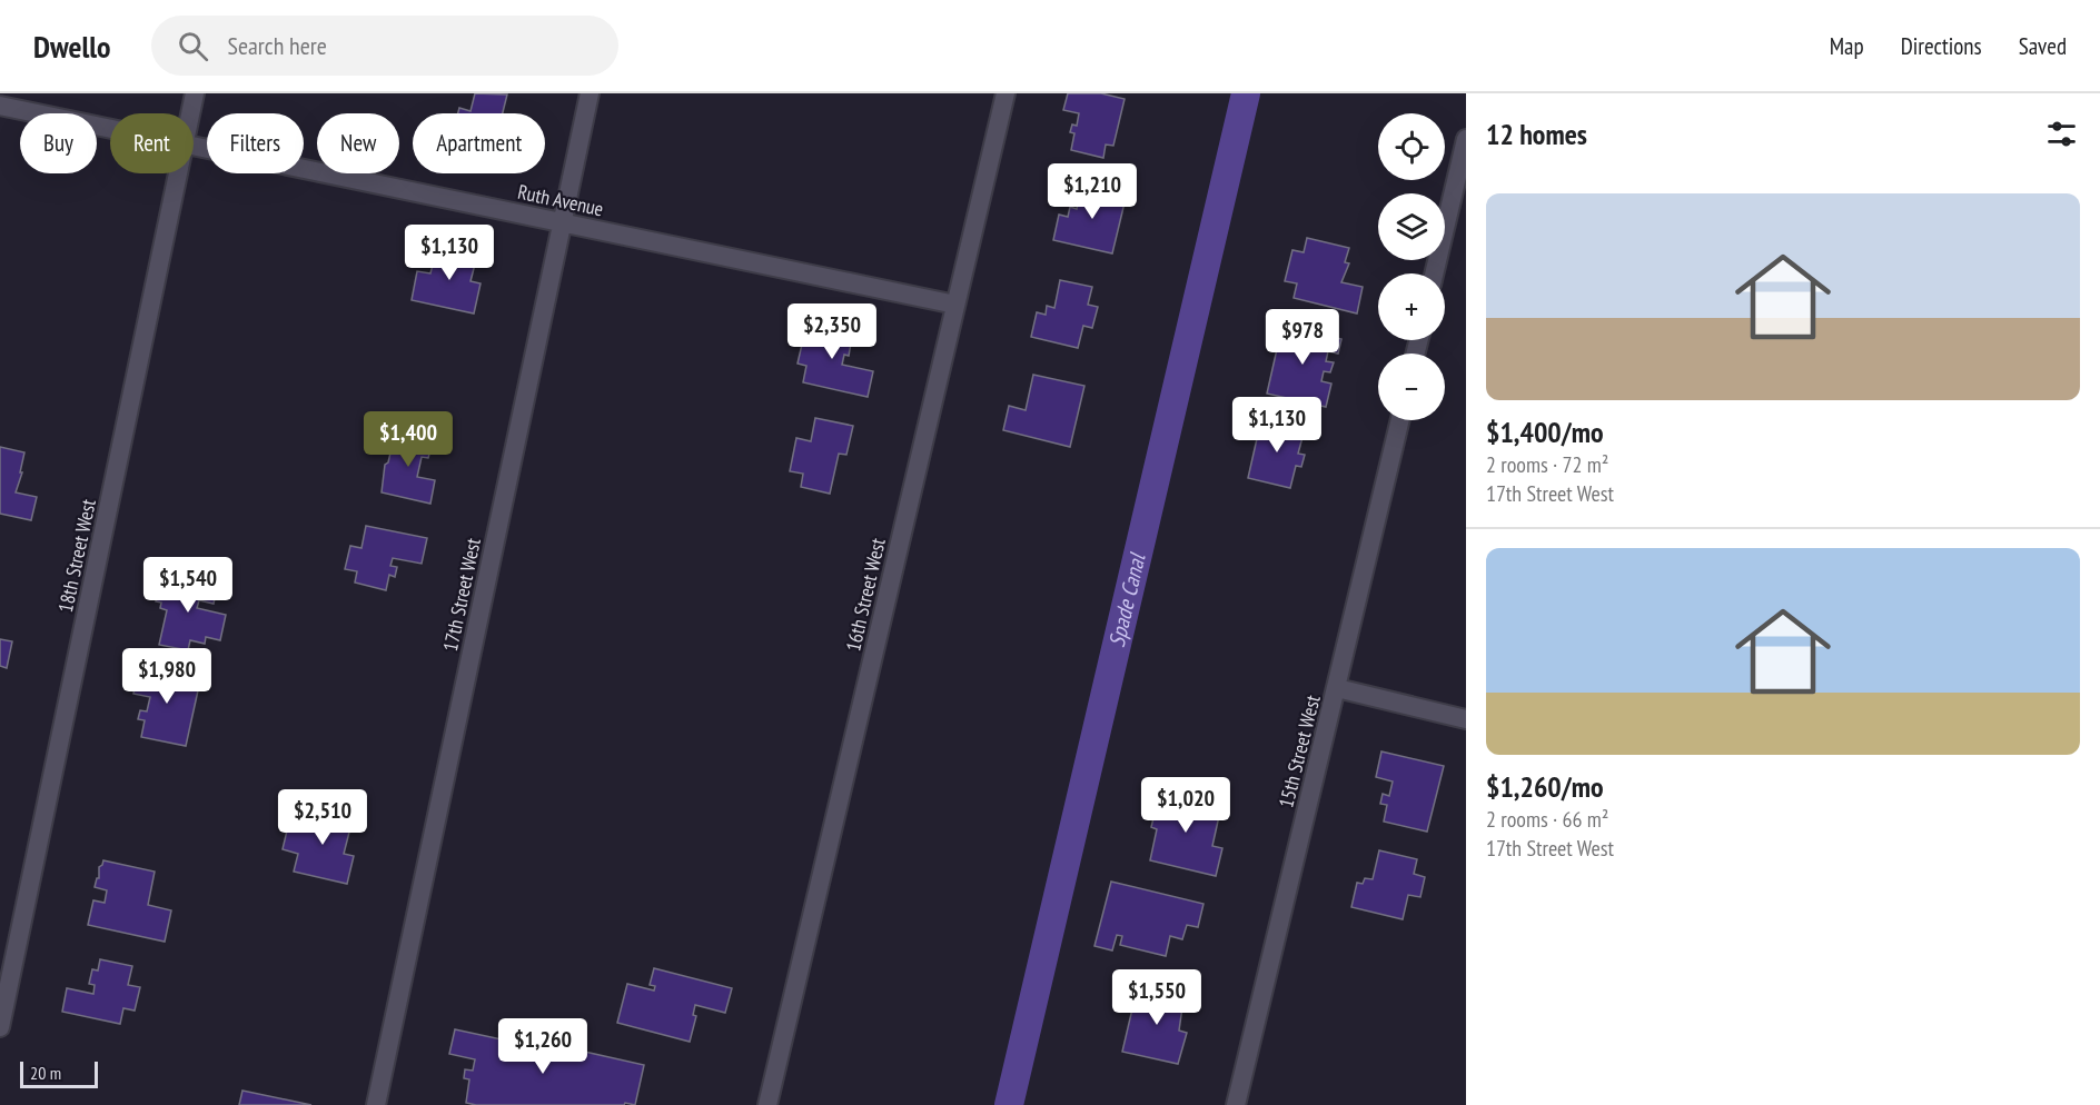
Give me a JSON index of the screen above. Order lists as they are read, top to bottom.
{
  "streets": {
    "street": [
      "Ruth Avenue",
      "18th Street West",
      "17th Street West",
      "16th Street West",
      "15th Street West"
    ]
  },
  "crossings": [
    ["Ruth Avenue", "17th Street West"],
    ["Ruth Avenue", "16th Street West"]
  ],
  "water": ["Spade Canal"],
  "scale_bar": "20 m",
  "page": {
    "header": "Dwello",
    "search": "Search here",
    "nav": ["Map", "Directions", "Saved"],
    "heading": "12 homes",
    "map_buttons": ["+", "−"],
    "chip": [
      "Buy",
      "Rent",
      "Filters",
      "New",
      "Apartment"
    ],
    "price": [
      "$1,210",
      "$1,130",
      "$2,350",
      "$978",
      "$1,130",
      "$1,400",
      "$1,540",
      "$1,980",
      "$1,020",
      "$2,510",
      "$1,550",
      "$1,260"
    ],
    "list": [
      {
        "name": "$1,400/mo",
        "note": "2 rooms · 72 m² · 17th Street West"
      },
      {
        "name": "$1,260/mo",
        "note": "2 rooms · 66 m² · 17th Street West"
      }
    ],
    "scale": "20 m"
  }
}
